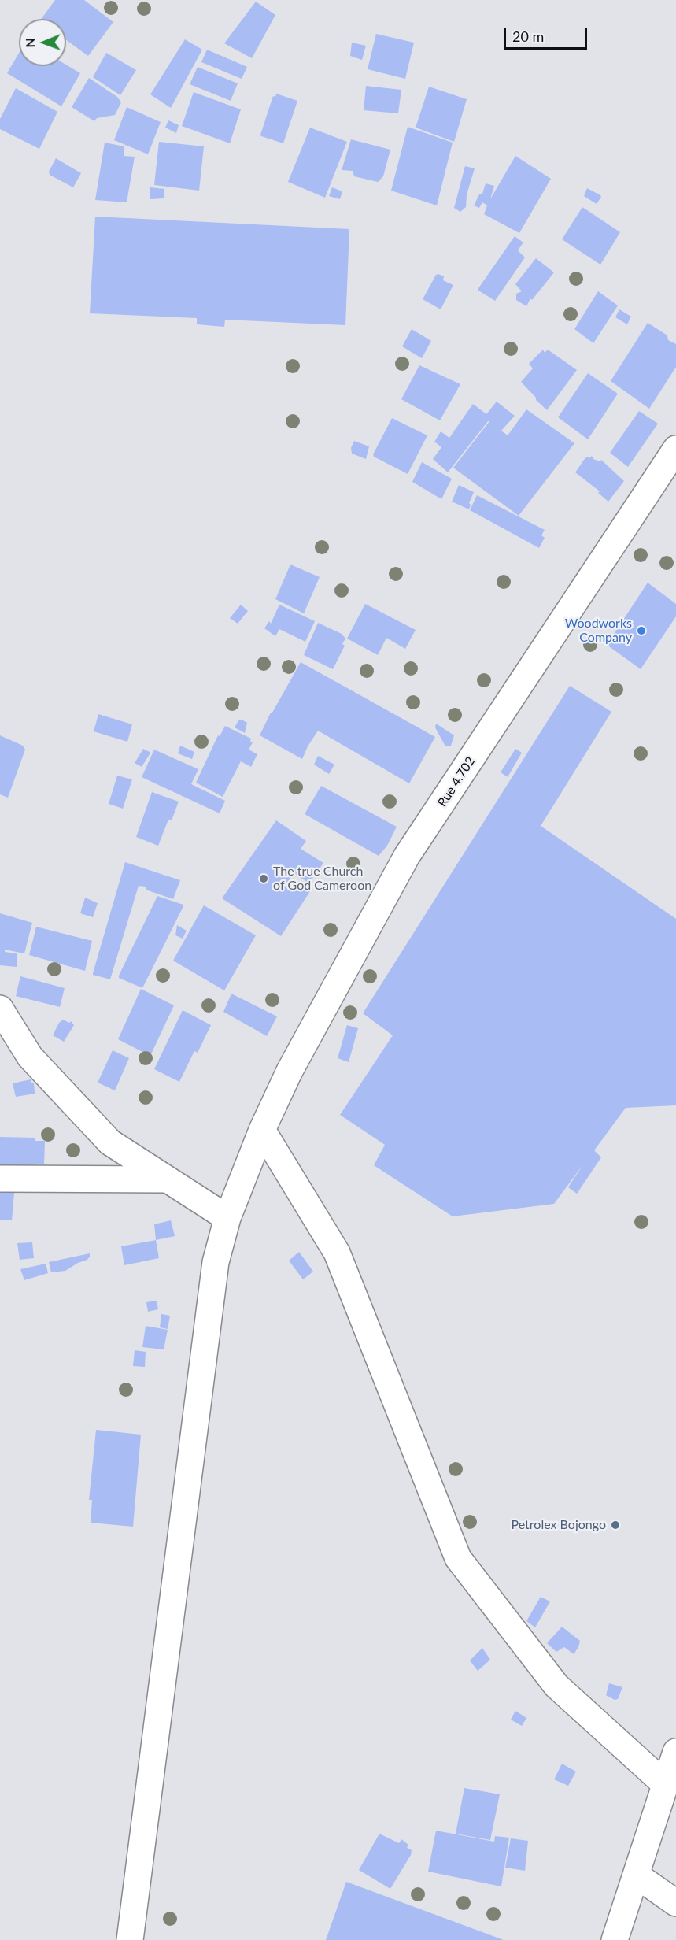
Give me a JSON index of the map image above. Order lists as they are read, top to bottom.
{
  "streets": {
    "main road": ["Rue 4.702"]
  },
  "places": ["Woodworks Company", "The true Church of God Cameroon", "Petrolex Bojongo"],
  "scale_bar": "20 m",
  "north": "left"
}
